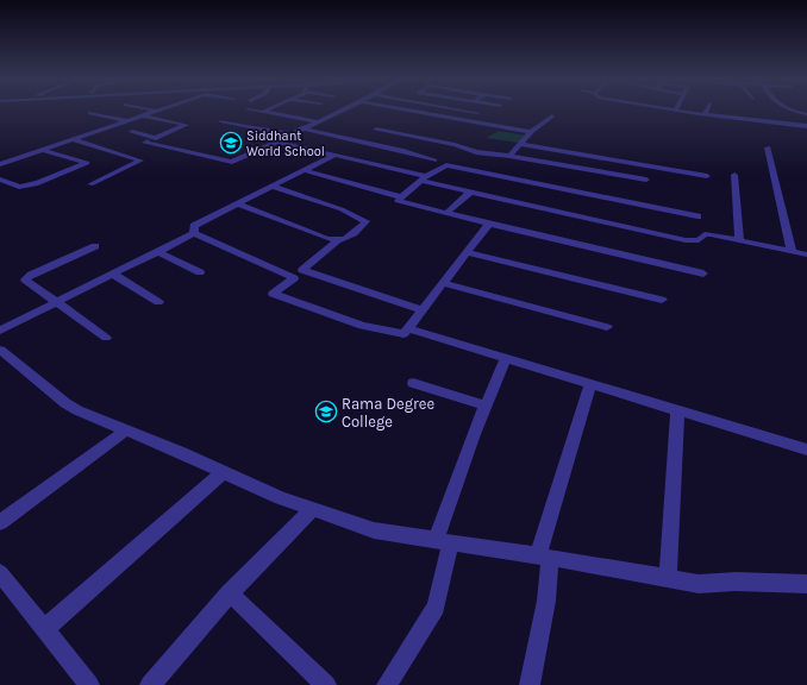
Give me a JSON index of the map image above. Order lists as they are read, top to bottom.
{
  "places": {
    "school or university": ["Siddhant World School", "Rama Degree College"]
  }
}
